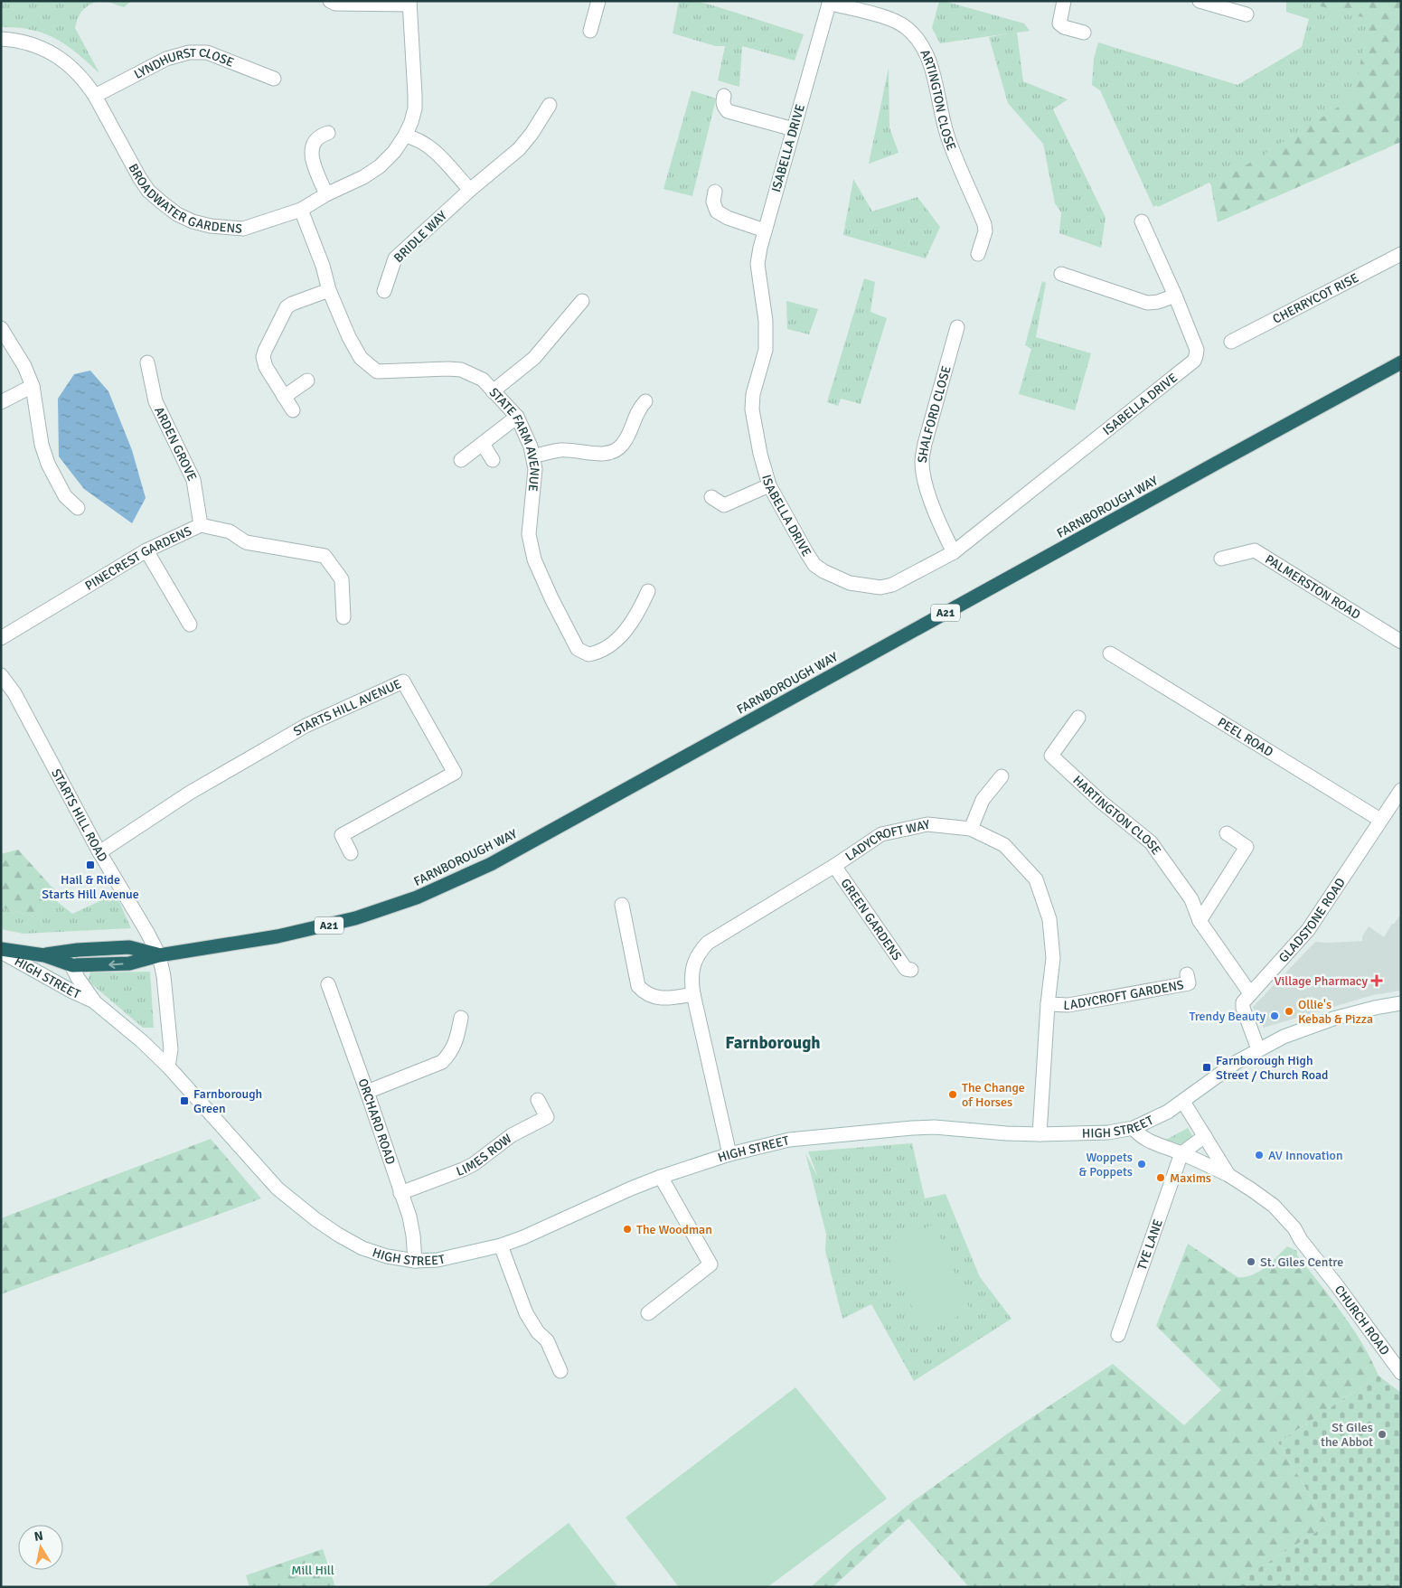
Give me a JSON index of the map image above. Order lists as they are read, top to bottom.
{
  "streets": {
    "highway": ["FARNBOROUGH WAY", "A21"],
    "street": [
      "LYNDHURST CLOSE",
      "ARTINGTON CLOSE",
      "ISABELLA DRIVE",
      "BROADWATER GARDENS",
      "BRIDLE WAY",
      "CHERRYCOT RISE",
      "SHALFORD CLOSE",
      "STATE FARM AVENUE",
      "ARDEN GROVE",
      "PINECREST GARDENS",
      "PALMERSTON ROAD",
      "STARTS HILL AVENUE",
      "PEEL ROAD",
      "STARTS HILL ROAD",
      "HARTINGTON CLOSE",
      "LADYCROFT WAY",
      "GLADSTONE ROAD",
      "GREEN GARDENS",
      "HIGH STREET",
      "LADYCROFT GARDENS",
      "ORCHARD ROAD",
      "LIMES ROW",
      "TYE LANE",
      "CHURCH ROAD"
    ]
  },
  "crossings": [
    ["LYNDHURST CLOSE", "BROADWATER GARDENS"],
    ["ARTINGTON CLOSE", "ISABELLA DRIVE"],
    ["ISABELLA DRIVE", "SHALFORD CLOSE"],
    ["BROADWATER GARDENS", "STATE FARM AVENUE"],
    ["ARDEN GROVE", "PINECREST GARDENS"],
    ["FARNBOROUGH WAY", "A21"],
    ["FARNBOROUGH WAY", "STARTS HILL ROAD"],
    ["A21", "STARTS HILL ROAD"],
    ["A21", "HIGH STREET"],
    ["STARTS HILL AVENUE", "STARTS HILL ROAD"],
    ["PEEL ROAD", "GLADSTONE ROAD"],
    ["HARTINGTON CLOSE", "GLADSTONE ROAD"],
    ["LADYCROFT WAY", "GREEN GARDENS"],
    ["LADYCROFT WAY", "HIGH STREET"],
    ["LADYCROFT WAY", "LADYCROFT GARDENS"],
    ["GLADSTONE ROAD", "HIGH STREET"],
    ["HIGH STREET", "ORCHARD ROAD"],
    ["HIGH STREET", "CHURCH ROAD"],
    ["ORCHARD ROAD", "LIMES ROW"],
    ["TYE LANE", "CHURCH ROAD"]
  ],
  "districts": ["Farnborough"],
  "parks": ["Mill Hill"],
  "places": {
    "transit": ["Hail & Ride Starts Hill Avenue", "Farnborough High Street / Church Road", "Farnborough Green"],
    "health": ["Village Pharmacy"],
    "other": [
      "Ollie's Kebab & Pizza",
      "Trendy Beauty",
      "The Change of Horses",
      "AV Innovation",
      "Woppets & Poppets",
      "Maxims",
      "The Woodman",
      "St. Giles Centre",
      "St Giles the Abbot"
    ]
  },
  "north": "top"
}
